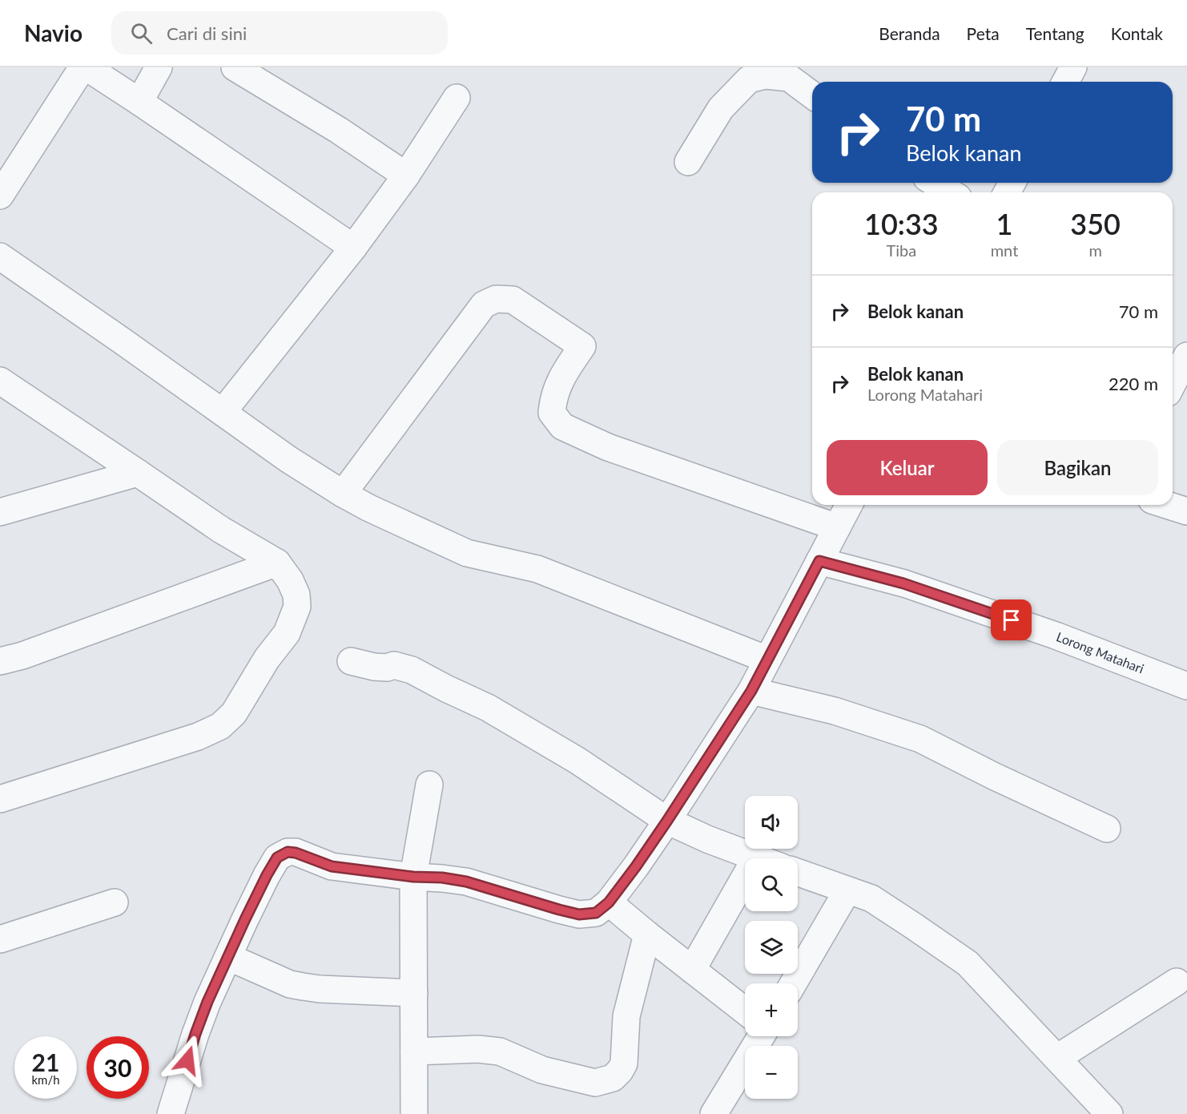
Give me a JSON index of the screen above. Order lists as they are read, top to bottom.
{
  "streets": {
    "street": ["Lorong Matahari"]
  },
  "page": {
    "header": "Navio",
    "search": "Cari di sini",
    "nav": [
      "Beranda",
      "Peta",
      "Tentang",
      "Kontak"
    ],
    "turn": ["70 m", "Belok kanan"],
    "eta": [
      "10:33",
      "Tiba",
      "1",
      "mnt",
      "350",
      "m"
    ],
    "list": [
      {
        "name": "Belok kanan",
        "value": "70 m"
      },
      {
        "name": "Belok kanan",
        "note": "Lorong Matahari",
        "value": "220 m"
      }
    ],
    "buttons": ["Keluar", "Bagikan"],
    "map_buttons": ["+", "−"],
    "speed": "21 km/h",
    "limit": "30"
  }
}
